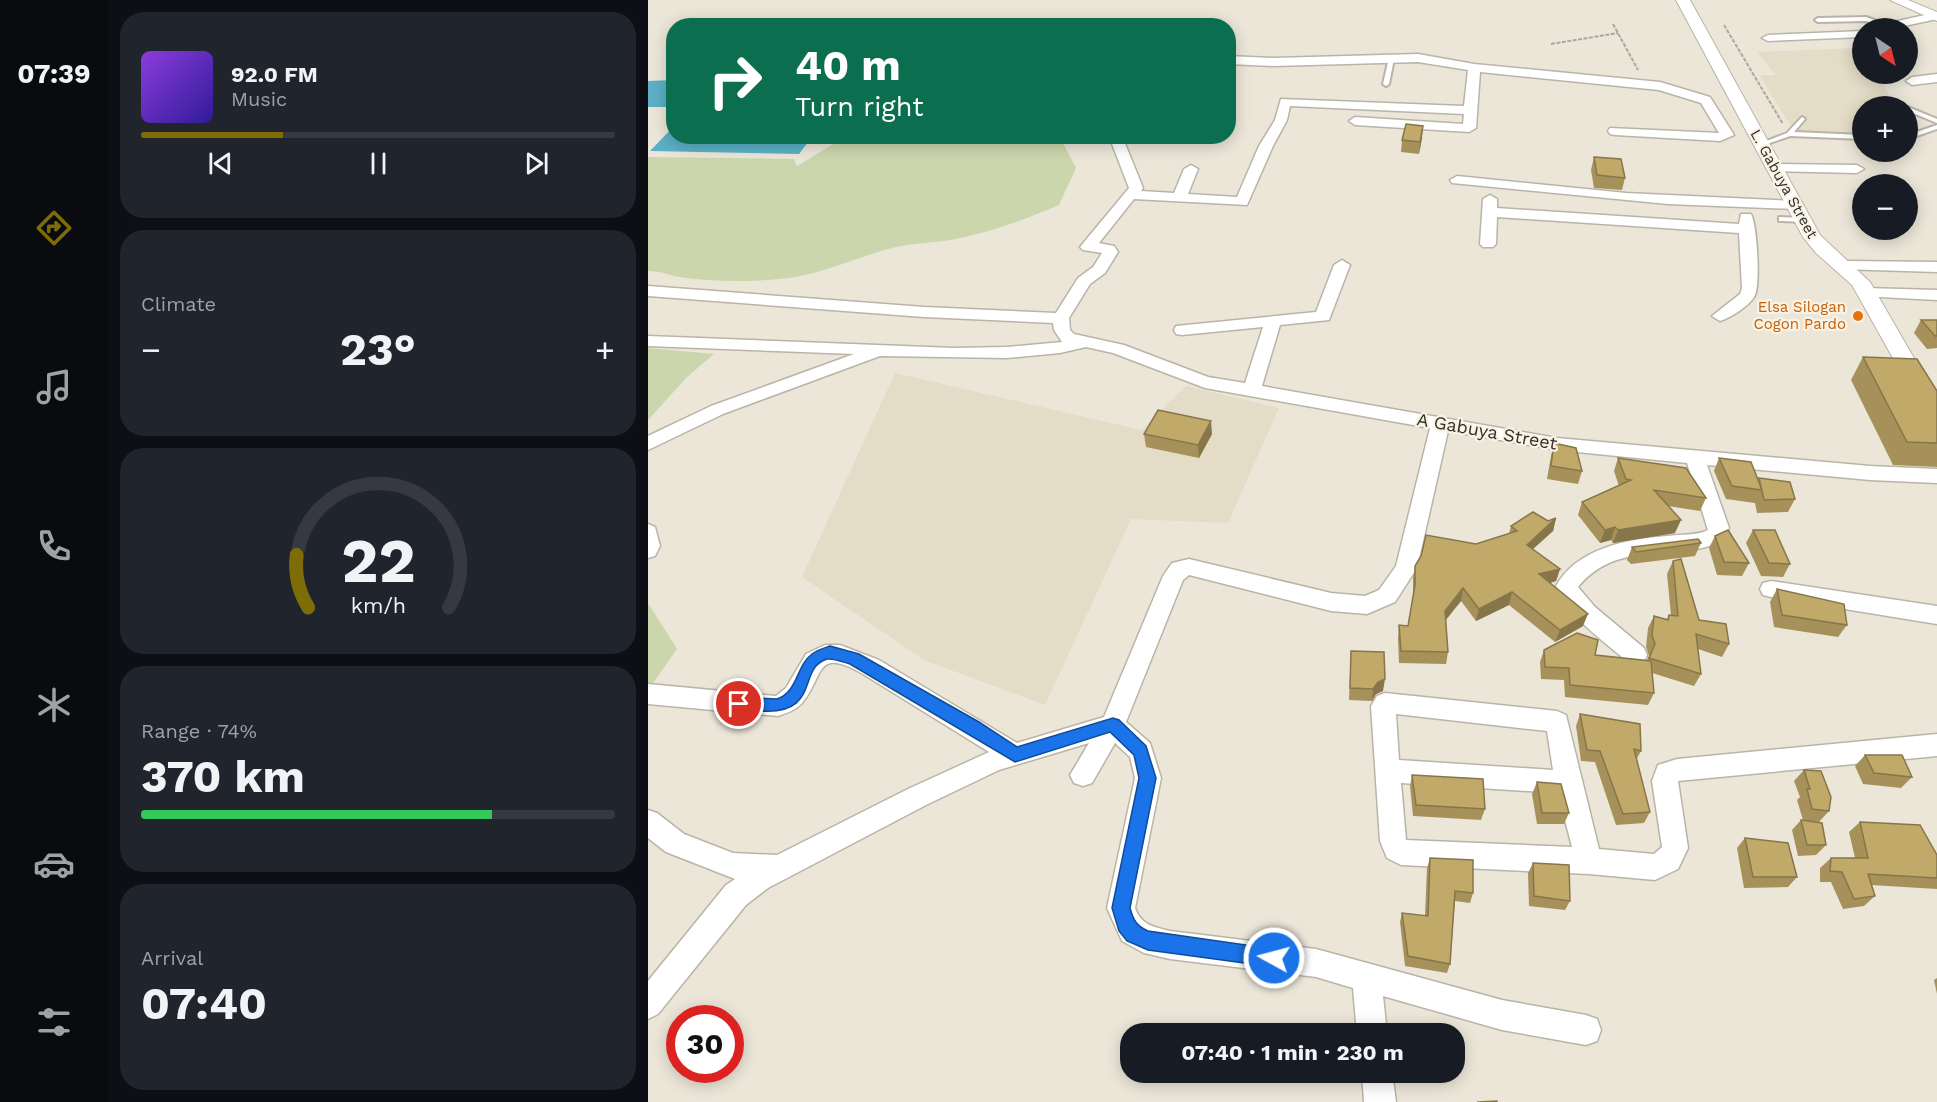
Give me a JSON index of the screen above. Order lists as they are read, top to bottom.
{
  "streets": {
    "street": ["L. Gabuya Street", "A Gabuya Street"]
  },
  "places": ["Elsa Silogan Cogon Pardo"],
  "north": "bottom right",
  "page": {
    "tabs": "07:39",
    "map_buttons": ["+", "−"],
    "turn": ["40 m", "Turn right"],
    "song": ["92.0 FM", "Music"],
    "tile": [
      "Climate",
      ["Range · 74%", "370 km"],
      ["Arrival", "07:40"]
    ],
    "heat": ["−", "23°", "+"],
    "limit": "30",
    "trip": "07:40 · 1 min · 230 m",
    "gauge": ["22", "km/h"]
  }
}
